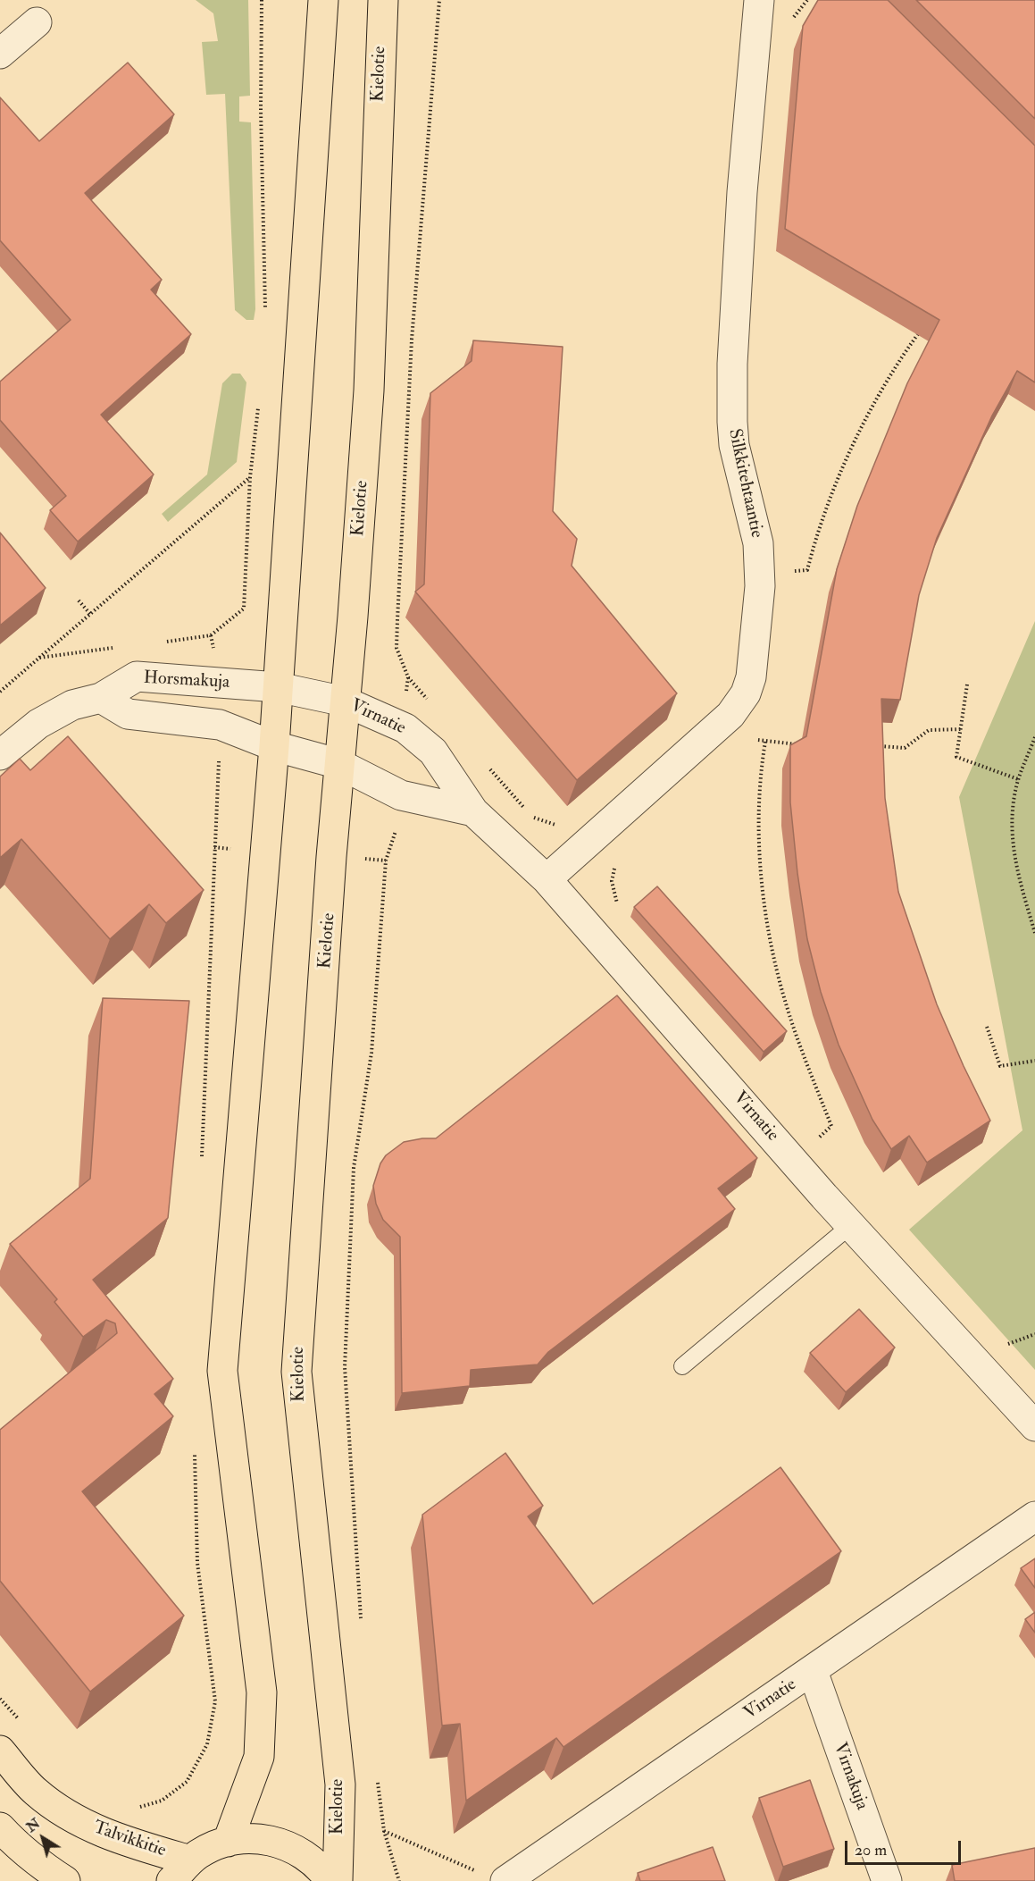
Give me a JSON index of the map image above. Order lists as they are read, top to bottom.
{
  "streets": {
    "main road": ["Kielotie", "Talvikkitie"],
    "street": [
      "Silkkitehtaantie",
      "Horsmakuja",
      "Virnatie",
      "Virnakuja"
    ]
  },
  "crossings": [
    ["Kielotie", "Virnatie"],
    ["Silkkitehtaantie", "Virnatie"],
    ["Horsmakuja", "Virnatie"],
    ["Virnatie", "Virnakuja"]
  ],
  "scale_bar": "20 m",
  "north": "top left"
}
